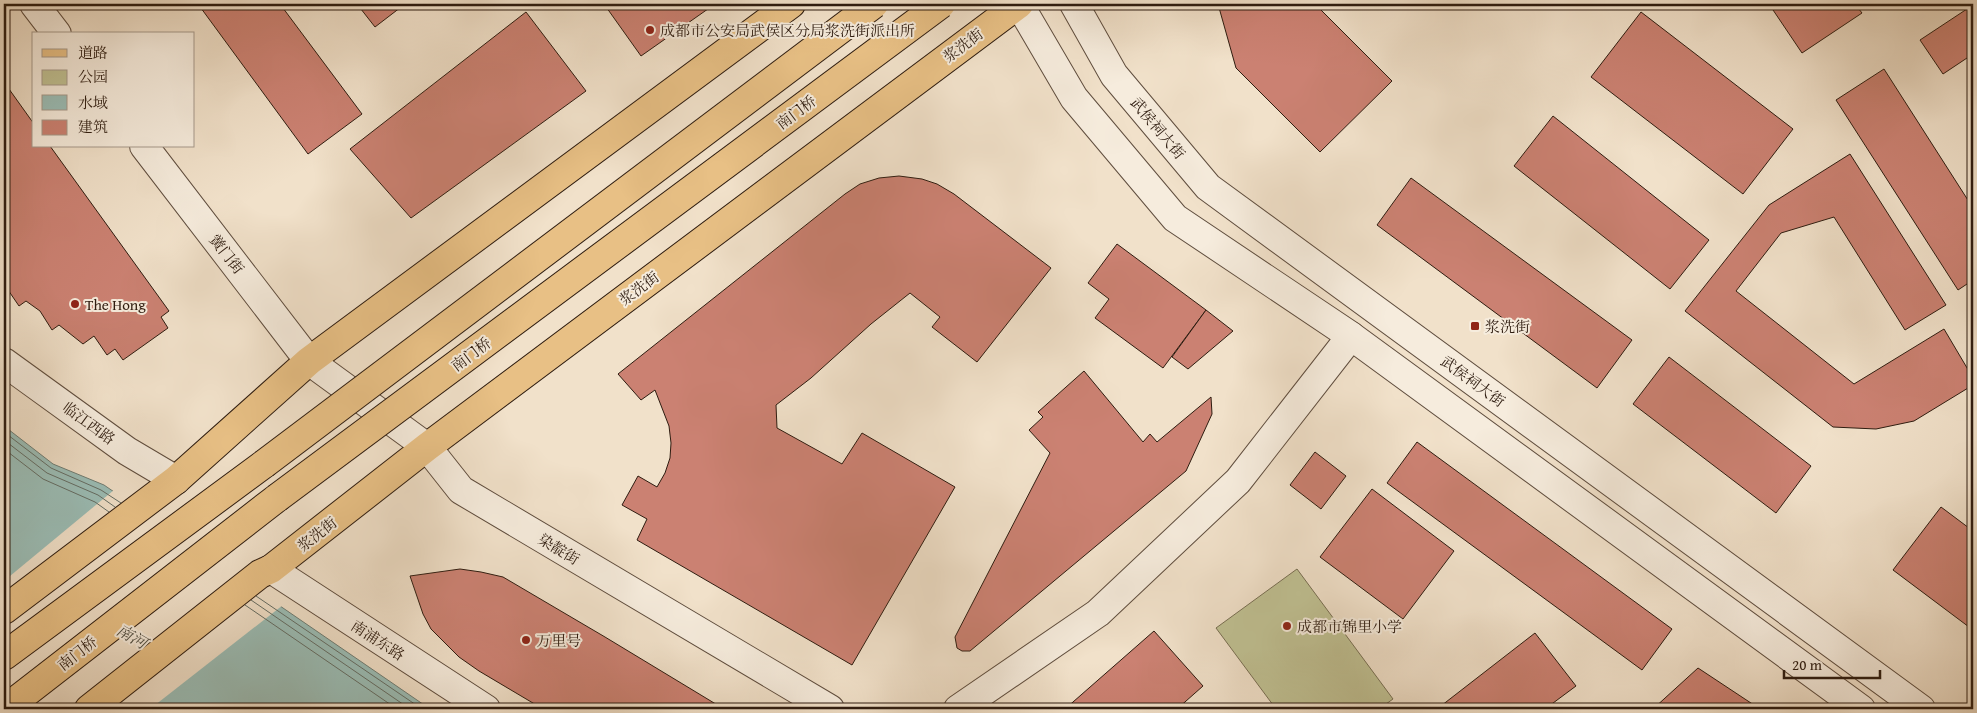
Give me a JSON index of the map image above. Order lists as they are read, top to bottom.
{
  "streets": {
    "main road": ["浆洗街", "南门桥"],
    "street": [
      "武侯祠大街",
      "黉门街",
      "临江西路",
      "染靛街",
      "南浦东路"
    ]
  },
  "crossings": [
    ["浆洗街", "染靛街"],
    ["浆洗街", "南浦东路"],
    ["黉门街", "染靛街"]
  ],
  "water": ["南河"],
  "places": {
    "other": [
      "成都市公安局武侯区分局浆洗街派出所",
      "The Hong",
      "成都市锦里小学",
      "万里号"
    ],
    "transit": ["浆洗街"]
  },
  "legend": [
    "道路",
    "公园",
    "水域",
    "建筑"
  ],
  "scale_bar": "20 m"
}
